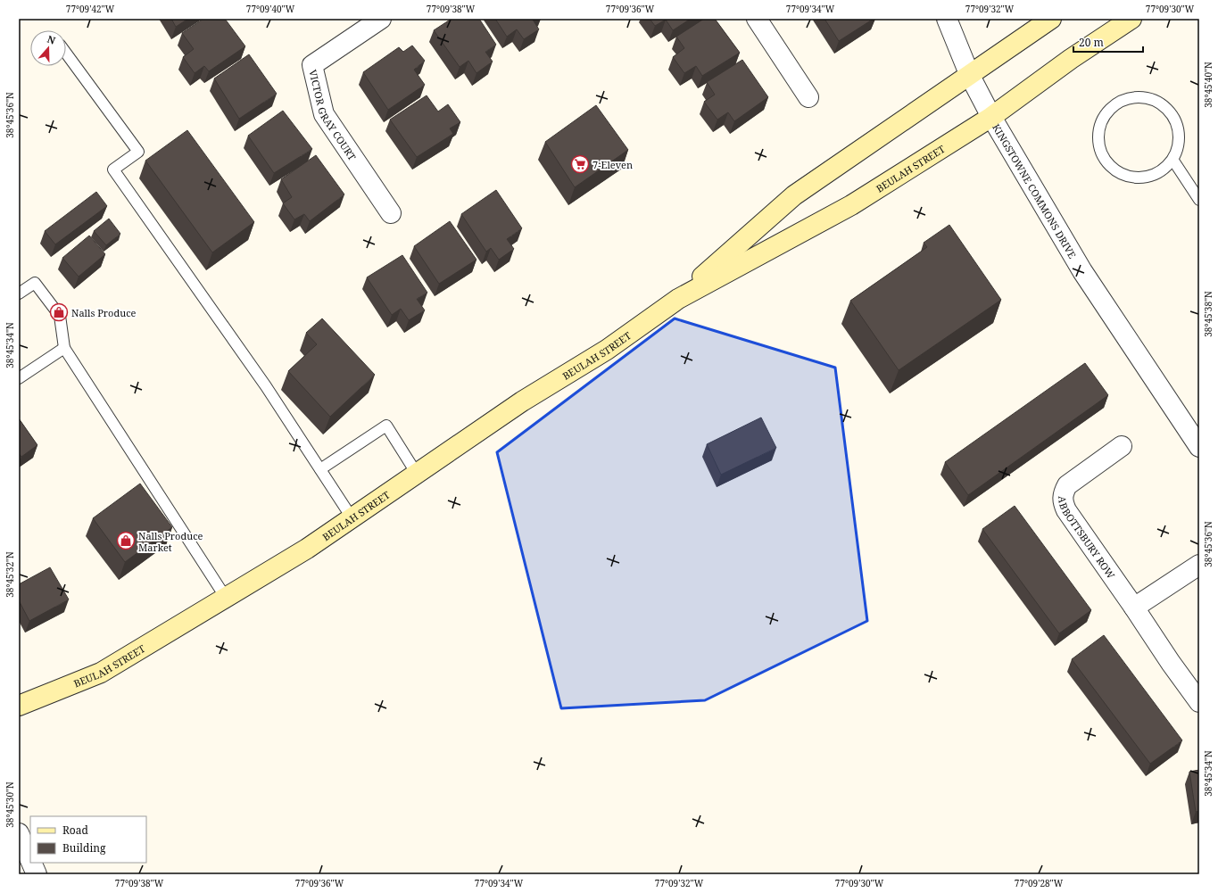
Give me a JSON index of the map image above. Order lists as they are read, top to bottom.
{
  "streets": {
    "main road": ["BEULAH STREET"],
    "street": ["VICTOR GRAY COURT", "KINGSTOWNE COMMONS DRIVE", "ABBOTTSBURY ROW"]
  },
  "crossings": [
    ["BEULAH STREET", "KINGSTOWNE COMMONS DRIVE"]
  ],
  "places": {
    "supermarket": ["7-Eleven"],
    "shop": ["Nalls Produce", "Nalls Produce Market"]
  },
  "legend": ["Road", "Building"],
  "scale_bar": "20 m",
  "north": "top",
  "coordinates": [
    "77°09'42\"W",
    "77°09'40\"W",
    "77°09'38\"W",
    "77°09'36\"W",
    "77°09'34\"W",
    "77°09'32\"W",
    "77°09'30\"W",
    "38°45'40\"N",
    "38°45'36\"N",
    "38°45'38\"N",
    "38°45'34\"N",
    "38°45'32\"N",
    "38°45'30\"N",
    "77°09'28\"W"
  ]
}
